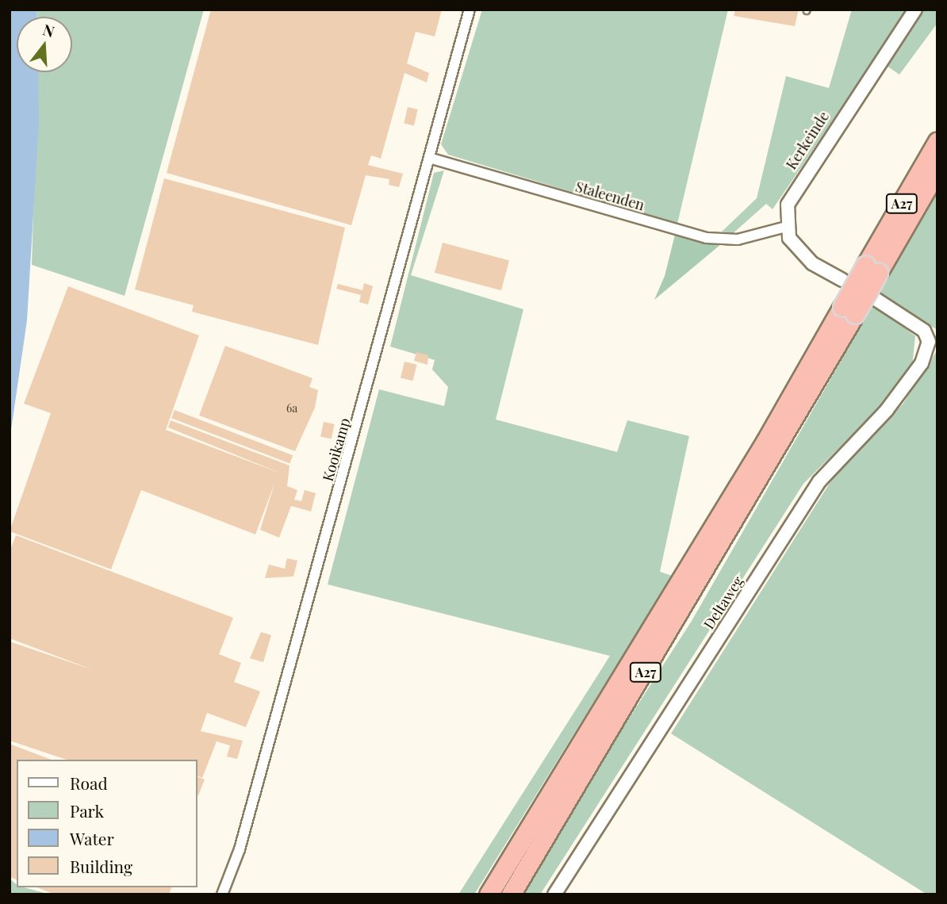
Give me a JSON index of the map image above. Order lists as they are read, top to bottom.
{
  "streets": {
    "highway": ["A27"],
    "street": [
      "Kerkeinde",
      "Staleenden",
      "Kooikamp",
      "Deltaweg"
    ]
  },
  "crossings": [
    ["Kerkeinde", "Staleenden"],
    ["Staleenden", "Kooikamp"]
  ],
  "house_numbers": ["6a"],
  "legend": [
    "Road",
    "Park",
    "Water",
    "Building"
  ],
  "north": "top"
}
